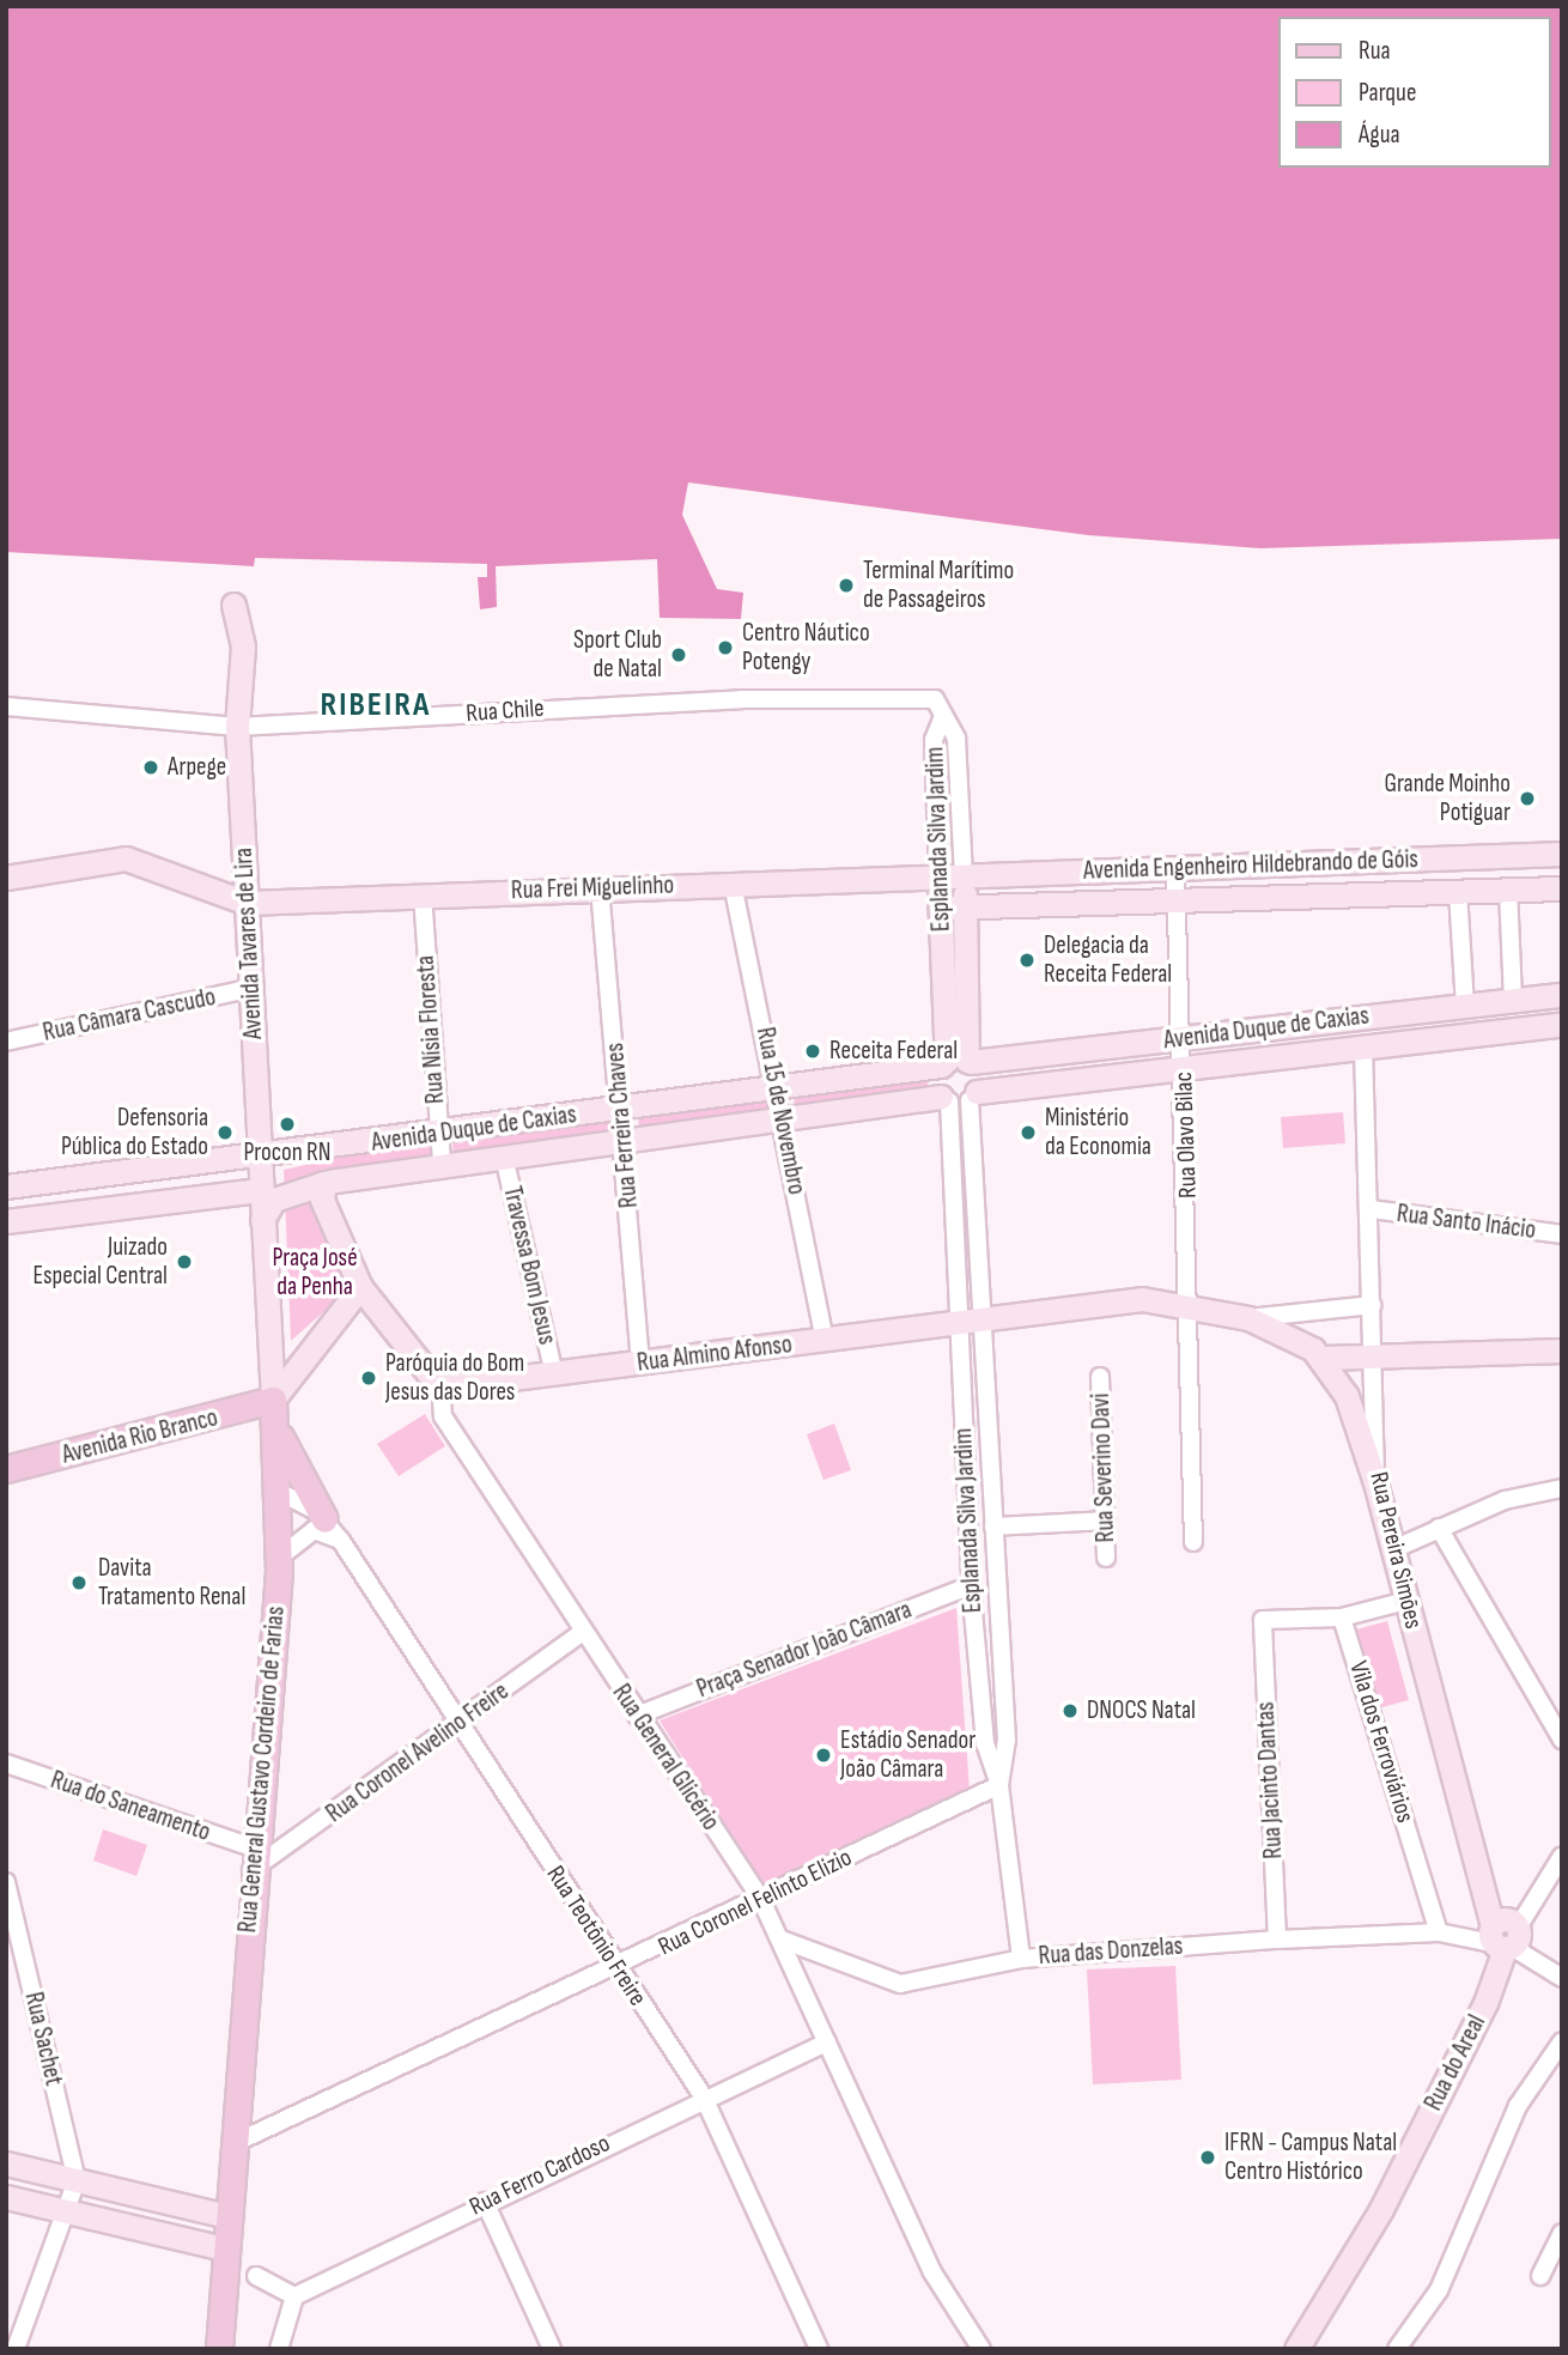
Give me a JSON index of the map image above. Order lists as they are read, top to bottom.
{
  "streets": {
    "main road": ["Avenida Rio Branco", "Rua General Gustavo Cordeiro de Farias"],
    "street": [
      "Rua Chile",
      "Esplanada Silva Jardim",
      "Avenida Engenheiro Hildebrando de Góis",
      "Rua Frei Miguelinho",
      "Avenida Tavares de Lira",
      "Rua Câmara Cascudo",
      "Avenida Duque de Caxias",
      "Rua Nísia Floresta",
      "Rua 15 de Novembro",
      "Rua Ferreira Chaves",
      "Rua Olavo Bilac",
      "Rua Santo Inácio",
      "Travessa Bom Jesus",
      "Rua Almino Afonso",
      "Rua Severino Davi",
      "Rua Pereira Simões",
      "Praça Senador João Câmara",
      "Vila dos Ferroviários",
      "Rua Coronel Avelino Freire",
      "Rua General Glicério",
      "Rua Jacinto Dantas",
      "Rua do Saneamento",
      "Rua Coronel Felinto Elizio",
      "Rua Teotônio Freire",
      "Rua das Donzelas",
      "Rua Sachet",
      "Rua do Areal",
      "Rua Ferro Cardoso"
    ]
  },
  "crossings": [
    ["Rua Chile", "Esplanada Silva Jardim"],
    ["Rua Chile", "Avenida Tavares de Lira"],
    ["Esplanada Silva Jardim", "Avenida Engenheiro Hildebrando de Góis"],
    ["Esplanada Silva Jardim", "Rua Frei Miguelinho"],
    ["Esplanada Silva Jardim", "Avenida Duque de Caxias"],
    ["Esplanada Silva Jardim", "Rua Almino Afonso"],
    ["Esplanada Silva Jardim", "Praça Senador João Câmara"],
    ["Esplanada Silva Jardim", "Rua Coronel Felinto Elizio"],
    ["Esplanada Silva Jardim", "Rua das Donzelas"],
    ["Avenida Engenheiro Hildebrando de Góis", "Rua Frei Miguelinho"],
    ["Avenida Engenheiro Hildebrando de Góis", "Rua Olavo Bilac"],
    ["Rua Frei Miguelinho", "Avenida Tavares de Lira"],
    ["Rua Frei Miguelinho", "Rua Nísia Floresta"],
    ["Rua Frei Miguelinho", "Rua 15 de Novembro"],
    ["Rua Frei Miguelinho", "Rua Ferreira Chaves"],
    ["Avenida Tavares de Lira", "Rua Câmara Cascudo"],
    ["Avenida Tavares de Lira", "Avenida Duque de Caxias"],
    ["Avenida Tavares de Lira", "Rua General Gustavo Cordeiro de Farias"],
    ["Avenida Duque de Caxias", "Rua Nísia Floresta"],
    ["Avenida Duque de Caxias", "Rua 15 de Novembro"],
    ["Avenida Duque de Caxias", "Rua Ferreira Chaves"],
    ["Avenida Duque de Caxias", "Rua Olavo Bilac"],
    ["Avenida Duque de Caxias", "Travessa Bom Jesus"],
    ["Avenida Duque de Caxias", "Rua Pereira Simões"],
    ["Rua 15 de Novembro", "Rua Almino Afonso"],
    ["Rua Ferreira Chaves", "Rua Almino Afonso"],
    ["Rua Olavo Bilac", "Rua Almino Afonso"],
    ["Rua Santo Inácio", "Rua Pereira Simões"],
    ["Travessa Bom Jesus", "Rua Almino Afonso"],
    ["Rua Almino Afonso", "Rua General Glicério"],
    ["Avenida Rio Branco", "Rua General Gustavo Cordeiro de Farias"],
    ["Rua Pereira Simões", "Rua das Donzelas"],
    ["Rua Pereira Simões", "Rua do Areal"],
    ["Praça Senador João Câmara", "Rua General Glicério"],
    ["Vila dos Ferroviários", "Rua Jacinto Dantas"],
    ["Vila dos Ferroviários", "Rua das Donzelas"],
    ["Rua Coronel Avelino Freire", "Rua General Glicério"],
    ["Rua Coronel Avelino Freire", "Rua General Gustavo Cordeiro de Farias"],
    ["Rua Coronel Avelino Freire", "Rua do Saneamento"],
    ["Rua Coronel Avelino Freire", "Rua Teotônio Freire"],
    ["Rua General Glicério", "Rua Coronel Felinto Elizio"],
    ["Rua General Glicério", "Rua das Donzelas"],
    ["Rua General Glicério", "Rua Ferro Cardoso"],
    ["Rua General Gustavo Cordeiro de Farias", "Rua do Saneamento"],
    ["Rua General Gustavo Cordeiro de Farias", "Rua Coronel Felinto Elizio"],
    ["Rua General Gustavo Cordeiro de Farias", "Rua Teotônio Freire"],
    ["Rua Jacinto Dantas", "Rua das Donzelas"],
    ["Rua Coronel Felinto Elizio", "Rua Teotônio Freire"],
    ["Rua Teotônio Freire", "Rua Ferro Cardoso"],
    ["Rua das Donzelas", "Rua do Areal"]
  ],
  "districts": ["RIBEIRA"],
  "parks": ["Praça José da Penha"],
  "places": [
    "Terminal Marítimo de Passageiros",
    "Centro Náutico Potengy",
    "Sport Club de Natal",
    "Arpege",
    "Grande Moinho Potiguar",
    "Delegacia da Receita Federal",
    "Receita Federal",
    "Procon RN",
    "Defensoria Pública do Estado",
    "Ministério da Economia",
    "Juizado Especial Central",
    "Paróquia do Bom Jesus das Dores",
    "Davita Tratamento Renal",
    "DNOCS Natal",
    "Estádio Senador João Câmara",
    "IFRN - Campus Natal Centro Histórico"
  ],
  "legend": ["Rua", "Parque", "Água"]
}
